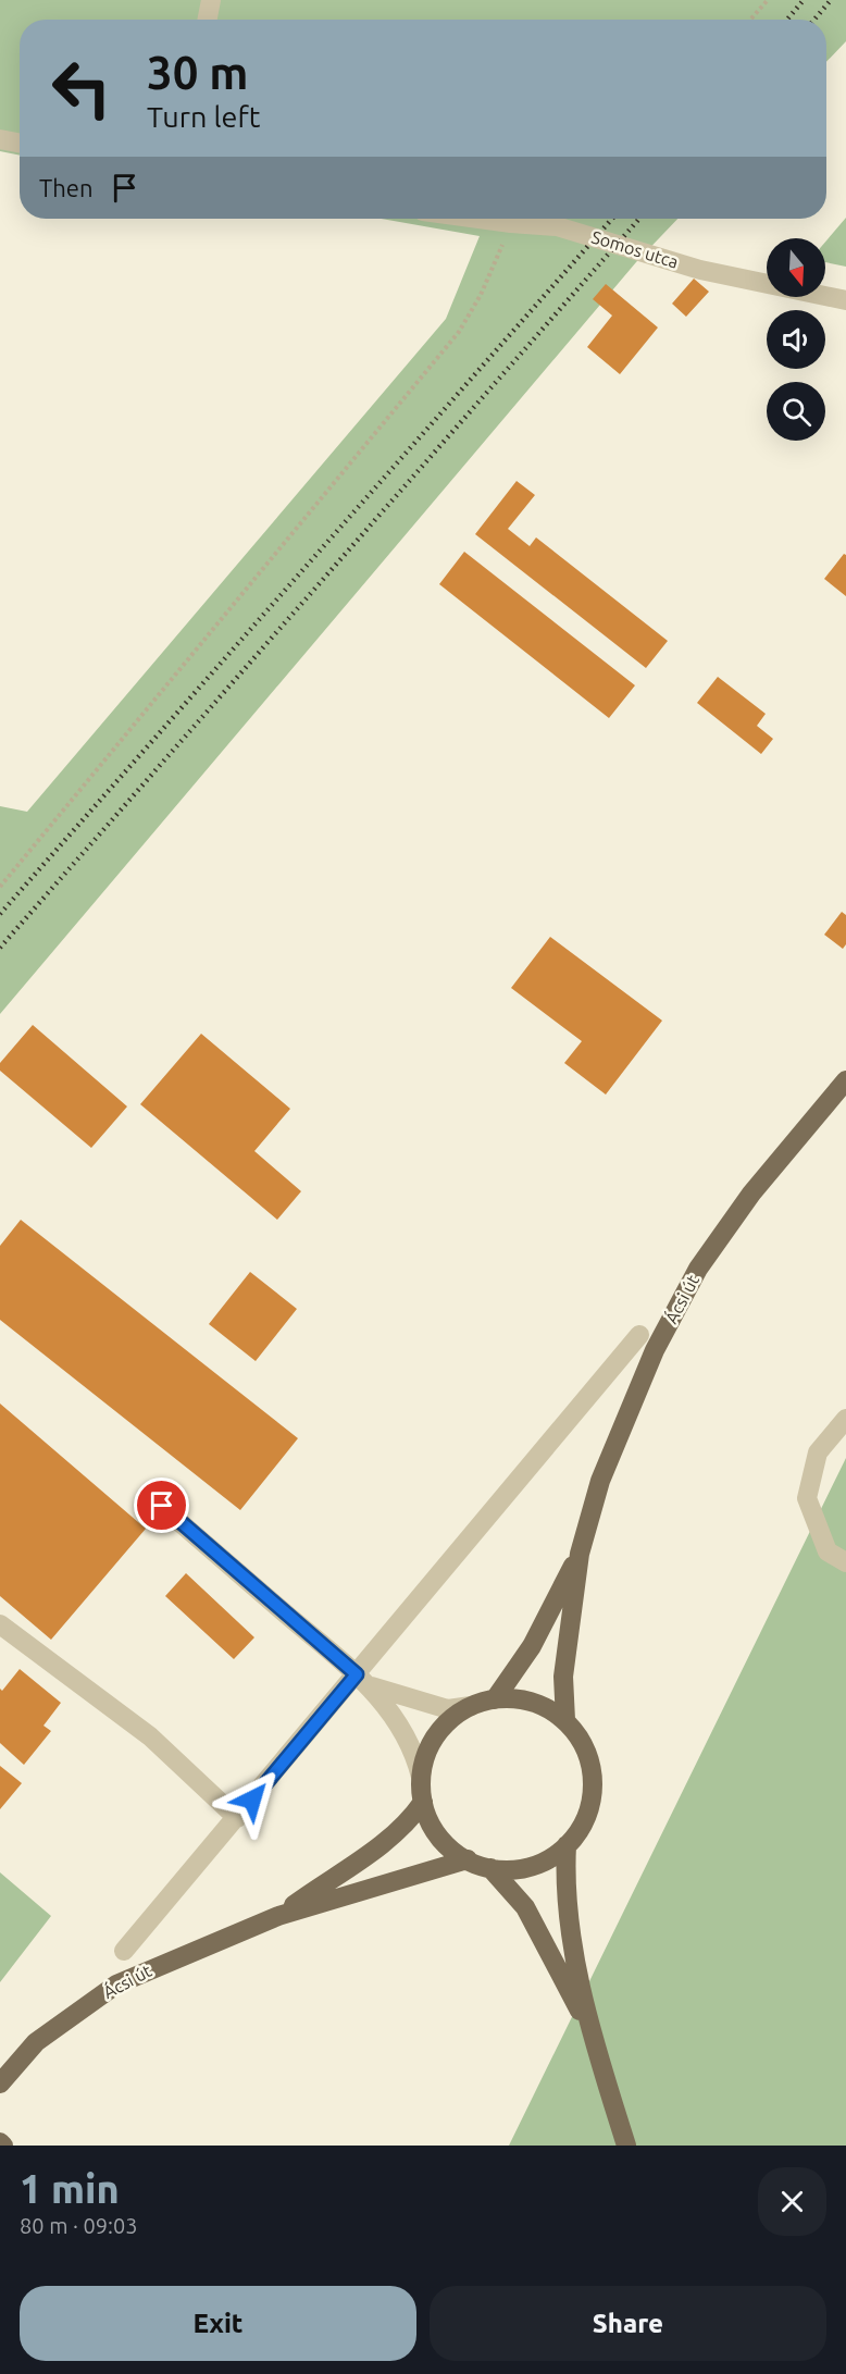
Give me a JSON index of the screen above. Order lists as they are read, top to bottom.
{
  "streets": {
    "main road": ["Ácsi út"],
    "street": ["Somos utca"]
  },
  "north": "bottom",
  "page": {
    "turn": ["30 m", "Turn left"],
    "then": "Then",
    "heading": ["1 min", "80 m · 09:03"],
    "buttons": ["Exit", "Share"]
  }
}
